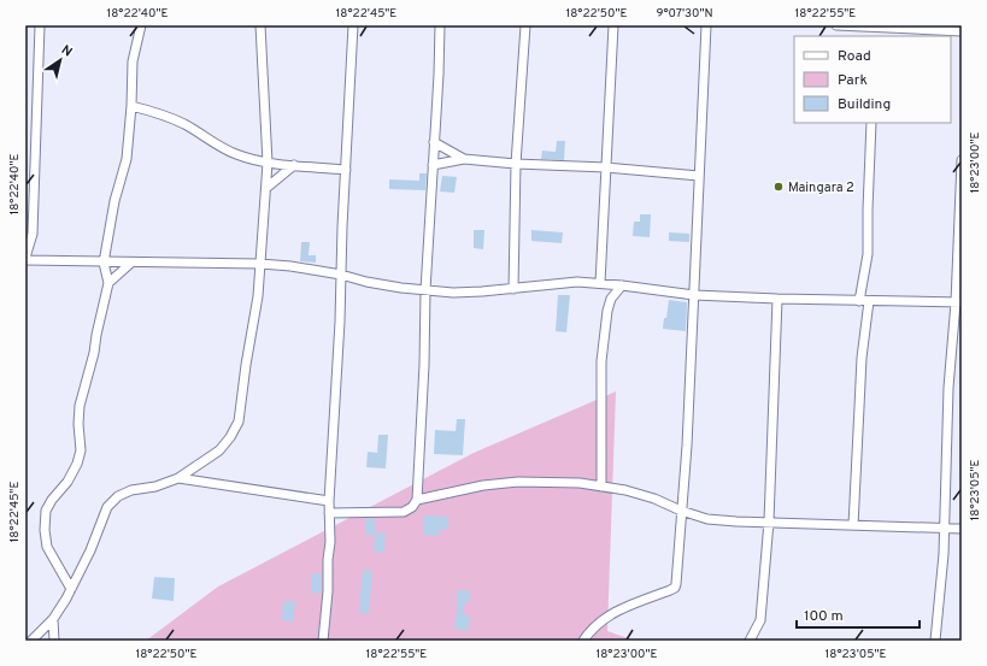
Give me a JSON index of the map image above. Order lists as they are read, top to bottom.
{
  "places": ["Maingara 2"],
  "legend": ["Road", "Park", "Building"],
  "scale_bar": "100 m",
  "north": "top right",
  "coordinates": [
    "18°22'40\"E",
    "18°22'45\"E",
    "18°22'50\"E",
    "9°07'30\"N",
    "18°22'55\"E",
    "18°23'00\"E",
    "18°23'05\"E"
  ]
}
